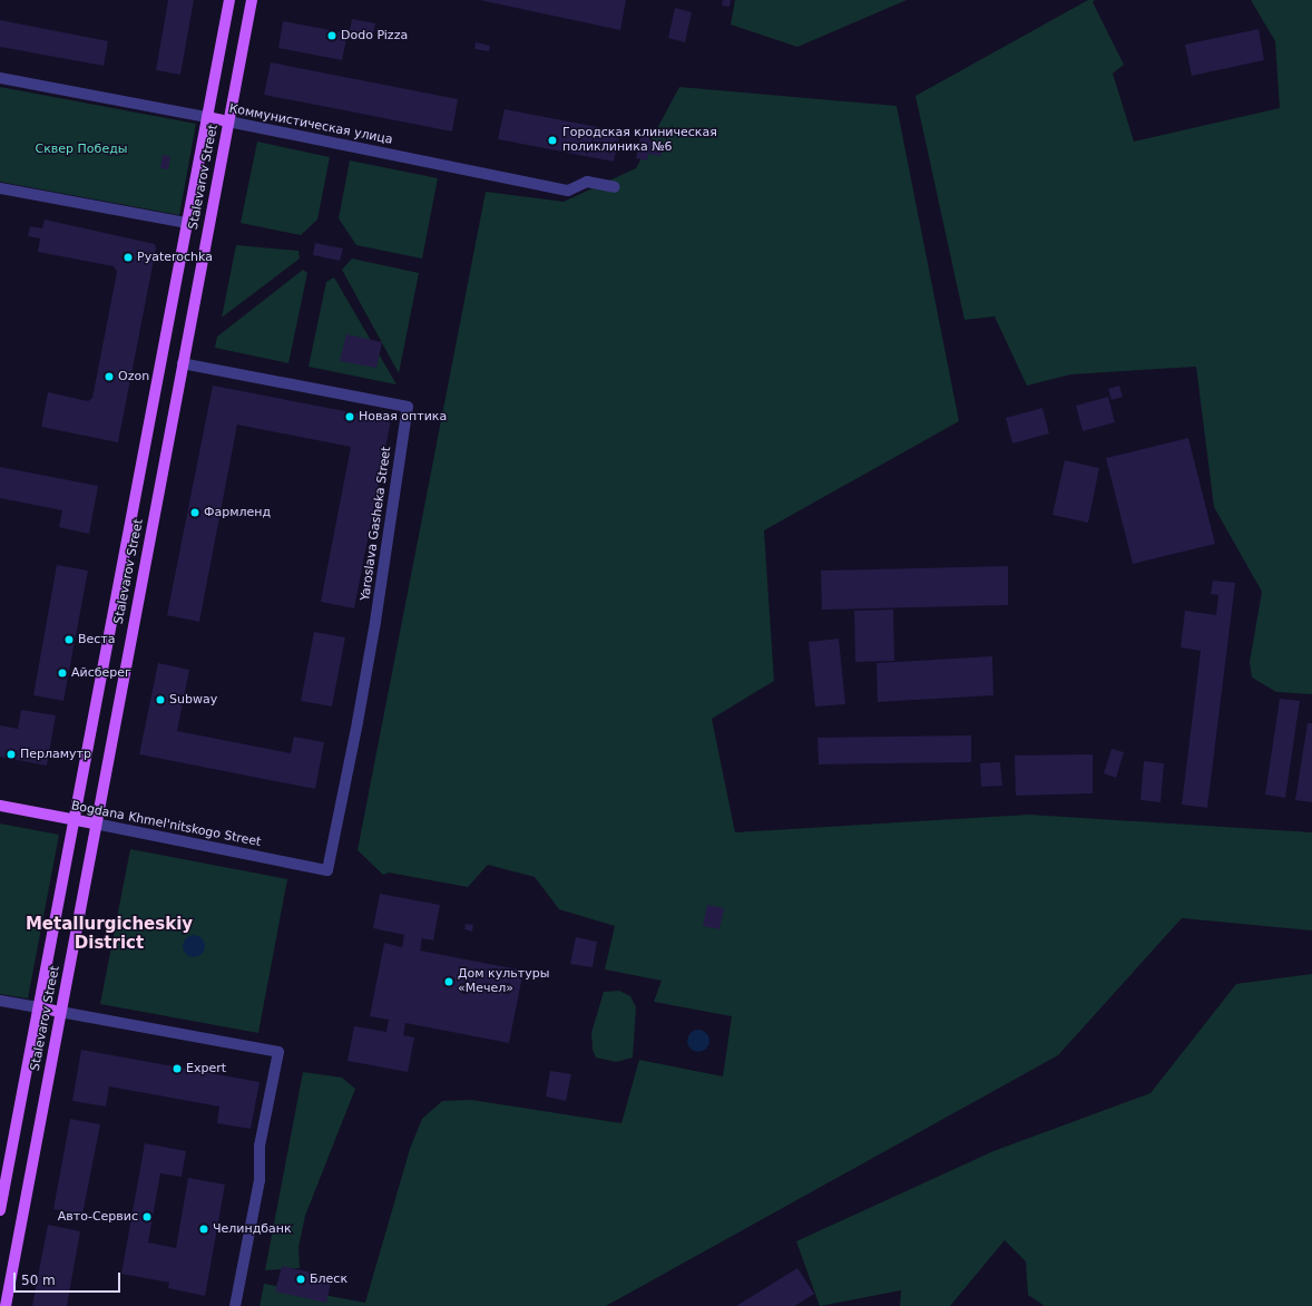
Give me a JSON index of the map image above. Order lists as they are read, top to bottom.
{
  "streets": {
    "main road": ["Коммунистическая улица", "Stalevarov Street", "Bogdana Khmel'nitskogo Street"],
    "street": ["Yaroslava Gasheka Street"]
  },
  "crossings": [
    ["Коммунистическая улица", "Stalevarov Street"],
    ["Stalevarov Street", "Yaroslava Gasheka Street"],
    ["Stalevarov Street", "Bogdana Khmel'nitskogo Street"],
    ["Yaroslava Gasheka Street", "Bogdana Khmel'nitskogo Street"]
  ],
  "districts": ["Metallurgicheskiy District"],
  "parks": ["Сквер Победы"],
  "places": [
    "Dodo Pizza",
    "Городская клиническая поликлиника №6",
    "Pyaterochka",
    "Ozon",
    "Новая оптика",
    "Фармленд",
    "Веста",
    "Айсберег",
    "Subway",
    "Перламутр",
    "Дом культуры «Мечел»",
    "Expert",
    "Авто-Сервис",
    "Челиндбанк",
    "Блеск"
  ],
  "scale_bar": "50 m"
}
